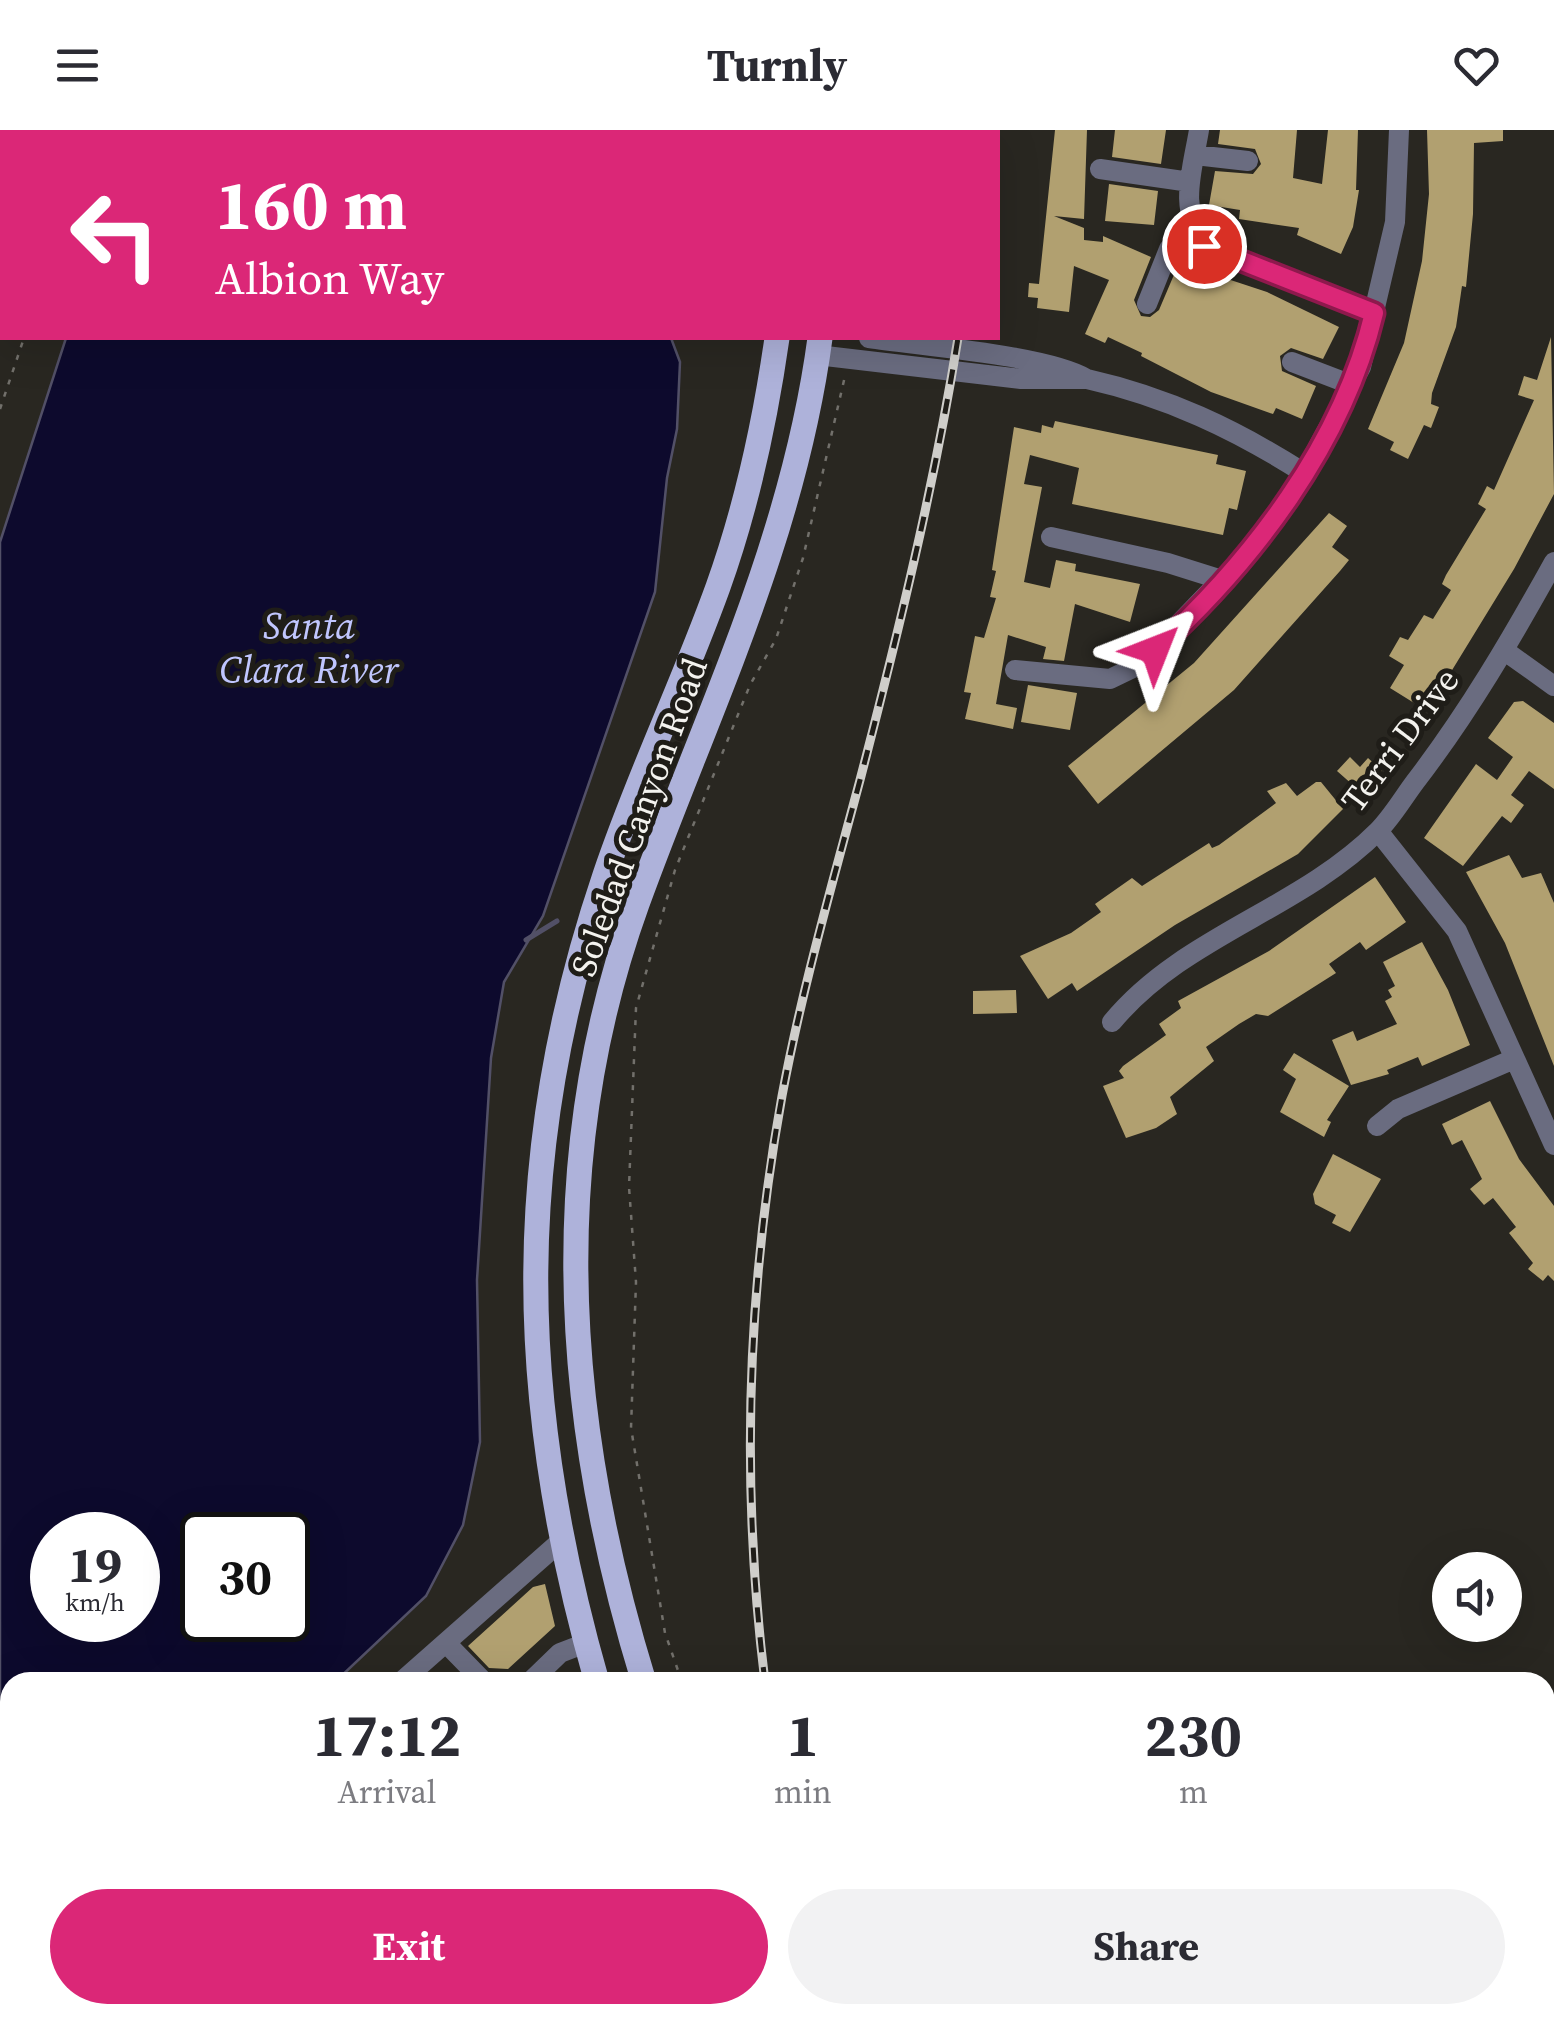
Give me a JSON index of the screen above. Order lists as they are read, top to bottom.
{
  "streets": {
    "main road": ["Soledad Canyon Road"],
    "street": ["Terri Drive"]
  },
  "water": ["Santa Clara River"],
  "page": {
    "header": "Turnly",
    "turn": ["160 m", "Albion Way"],
    "speed": "19 km/h",
    "limit": "30",
    "eta": [
      "17:12",
      "Arrival",
      "1",
      "min",
      "230",
      "m"
    ],
    "buttons": ["Exit", "Share"]
  }
}
